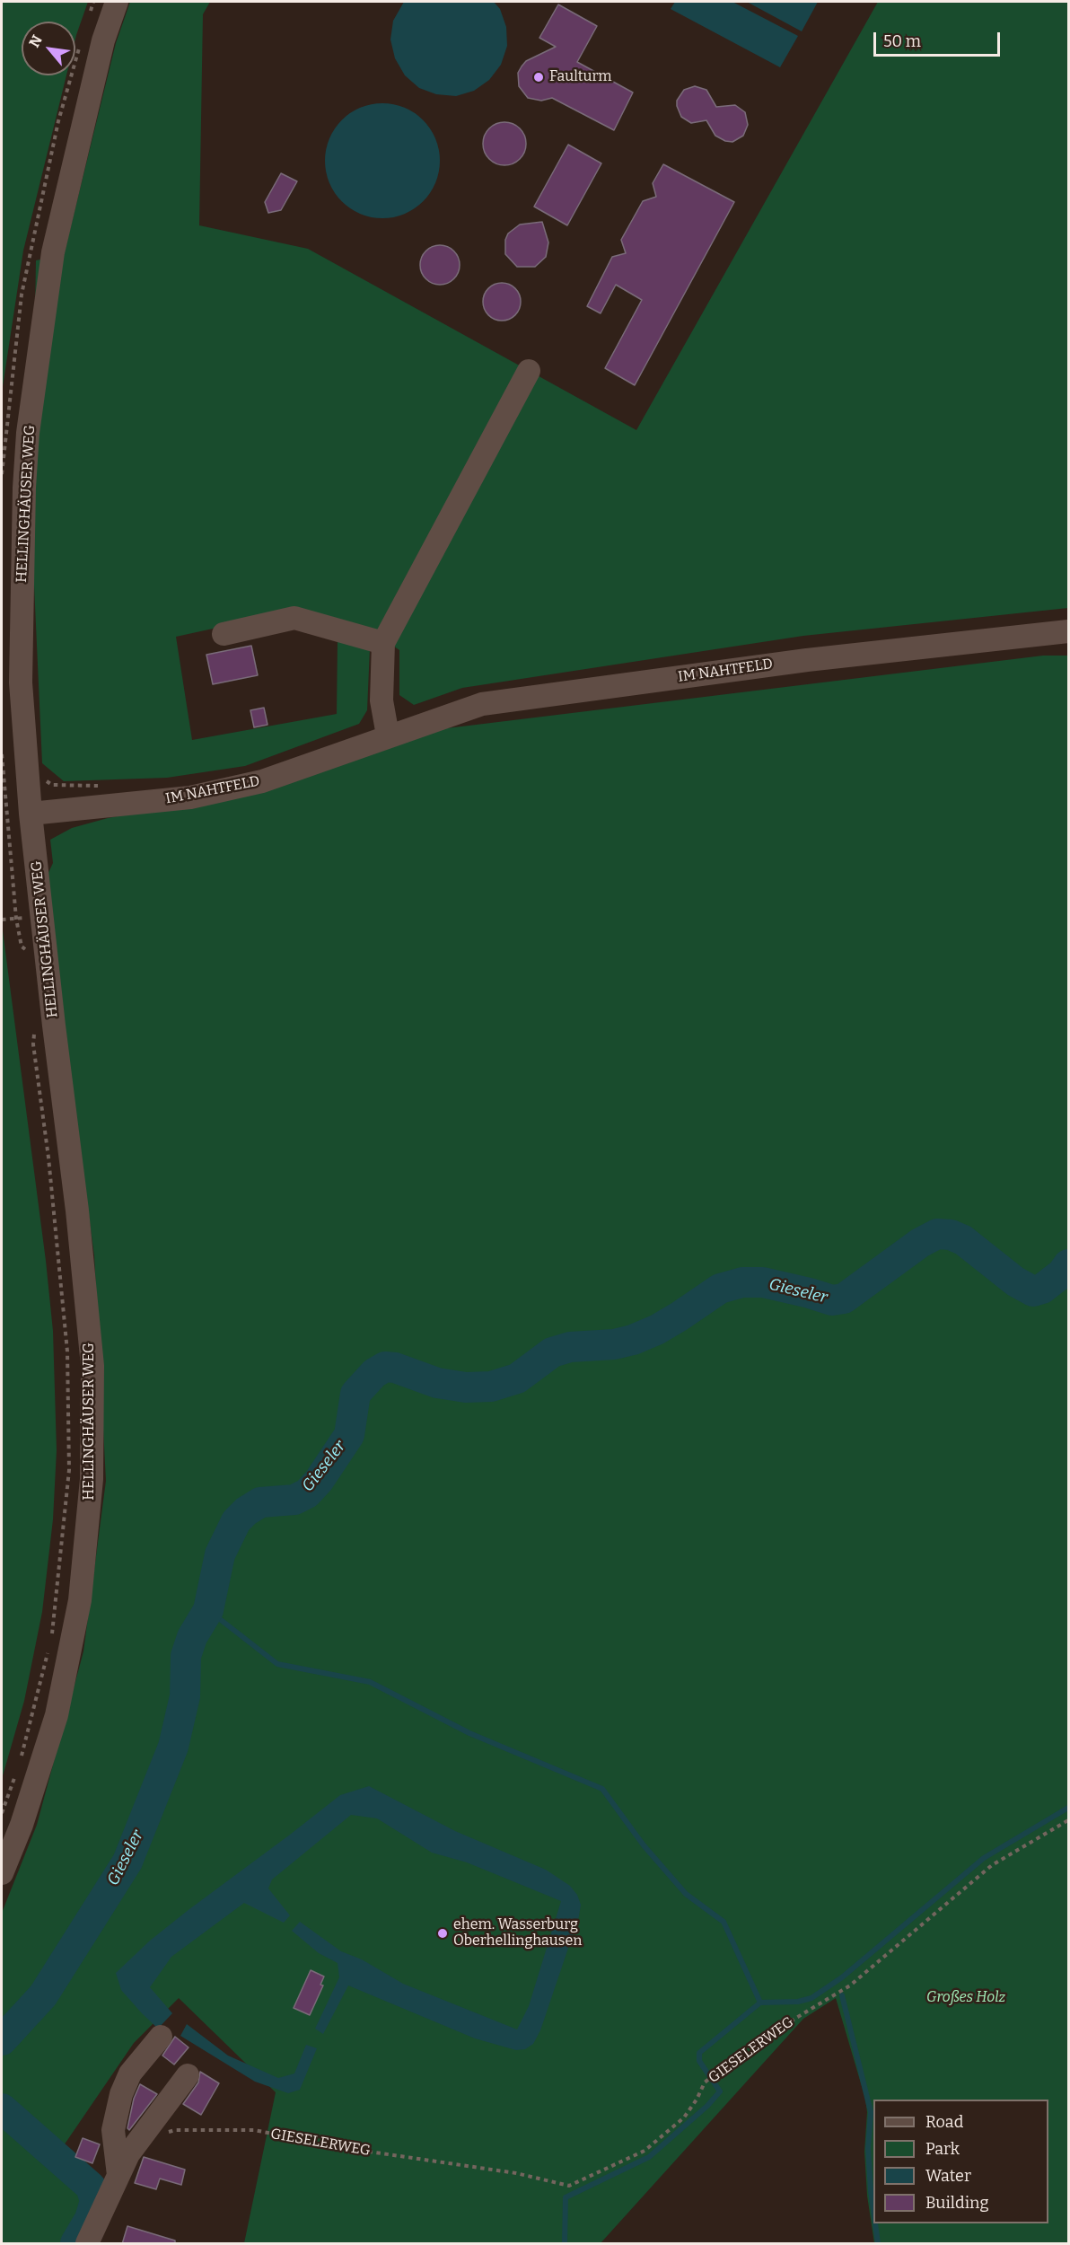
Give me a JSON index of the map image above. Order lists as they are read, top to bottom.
{
  "streets": {
    "street": ["HELLINGHÄUSER WEG", "IM NAHTFELD"],
    "path": ["GIESELERWEG"]
  },
  "crossings": [
    ["HELLINGHÄUSER WEG", "IM NAHTFELD"]
  ],
  "water": ["Gieseler"],
  "parks": ["Großes Holz"],
  "places": ["Faulturm", "ehem. Wasserburg Oberhellinghausen"],
  "legend": [
    "Road",
    "Park",
    "Water",
    "Building"
  ],
  "scale_bar": "50 m",
  "north": "top left"
}
